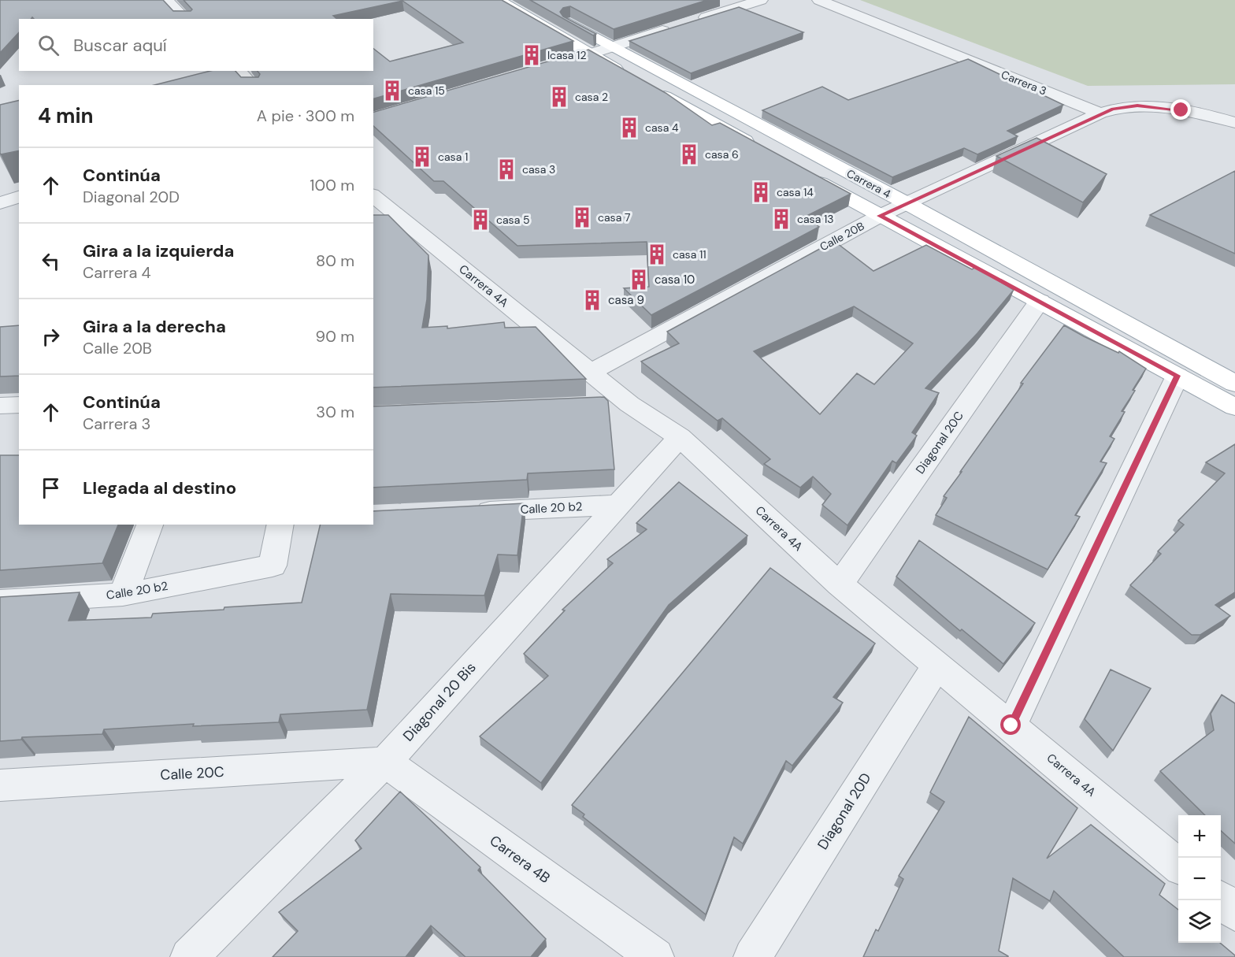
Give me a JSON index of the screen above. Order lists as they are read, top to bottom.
{
  "streets": {
    "main road": ["Carrera 4"],
    "street": [
      "Carrera 3",
      "Calle 20B",
      "Carrera 4A",
      "Diagonal 20C",
      "Calle 20 b2",
      "Diagonal 20 Bis",
      "Calle 20C",
      "Diagonal 20D",
      "Carrera 4B"
    ]
  },
  "crossings": [
    ["Carrera 3", "Calle 20B"],
    ["Carrera 4", "Calle 20B"],
    ["Carrera 4", "Diagonal 20C"],
    ["Calle 20B", "Carrera 4A"],
    ["Carrera 4A", "Diagonal 20C"],
    ["Carrera 4A", "Diagonal 20 Bis"],
    ["Carrera 4A", "Diagonal 20D"],
    ["Calle 20 b2", "Diagonal 20 Bis"],
    ["Diagonal 20 Bis", "Calle 20C"],
    ["Diagonal 20 Bis", "Carrera 4B"],
    ["Calle 20C", "Carrera 4B"]
  ],
  "places": {
    "building": [
      "lcasa 12",
      "casa 15",
      "casa 2",
      "casa 4",
      "casa 6",
      "casa 1",
      "casa 3",
      "casa 14",
      "casa 7",
      "casa 13",
      "casa 5",
      "casa 11",
      "casa 10",
      "casa 9"
    ]
  },
  "page": {
    "search": "Buscar aquí",
    "heading": ["4 min", "A pie · 300 m"],
    "list": [
      ["Continúa", "Diagonal 20D", "100 m"],
      ["Gira a la izquierda", "Carrera 4", "80 m"],
      ["Gira a la derecha", "Calle 20B", "90 m"],
      ["Continúa", "Carrera 3", "30 m"],
      "Llegada al destino"
    ],
    "map_buttons": ["+", "−"]
  }
}
